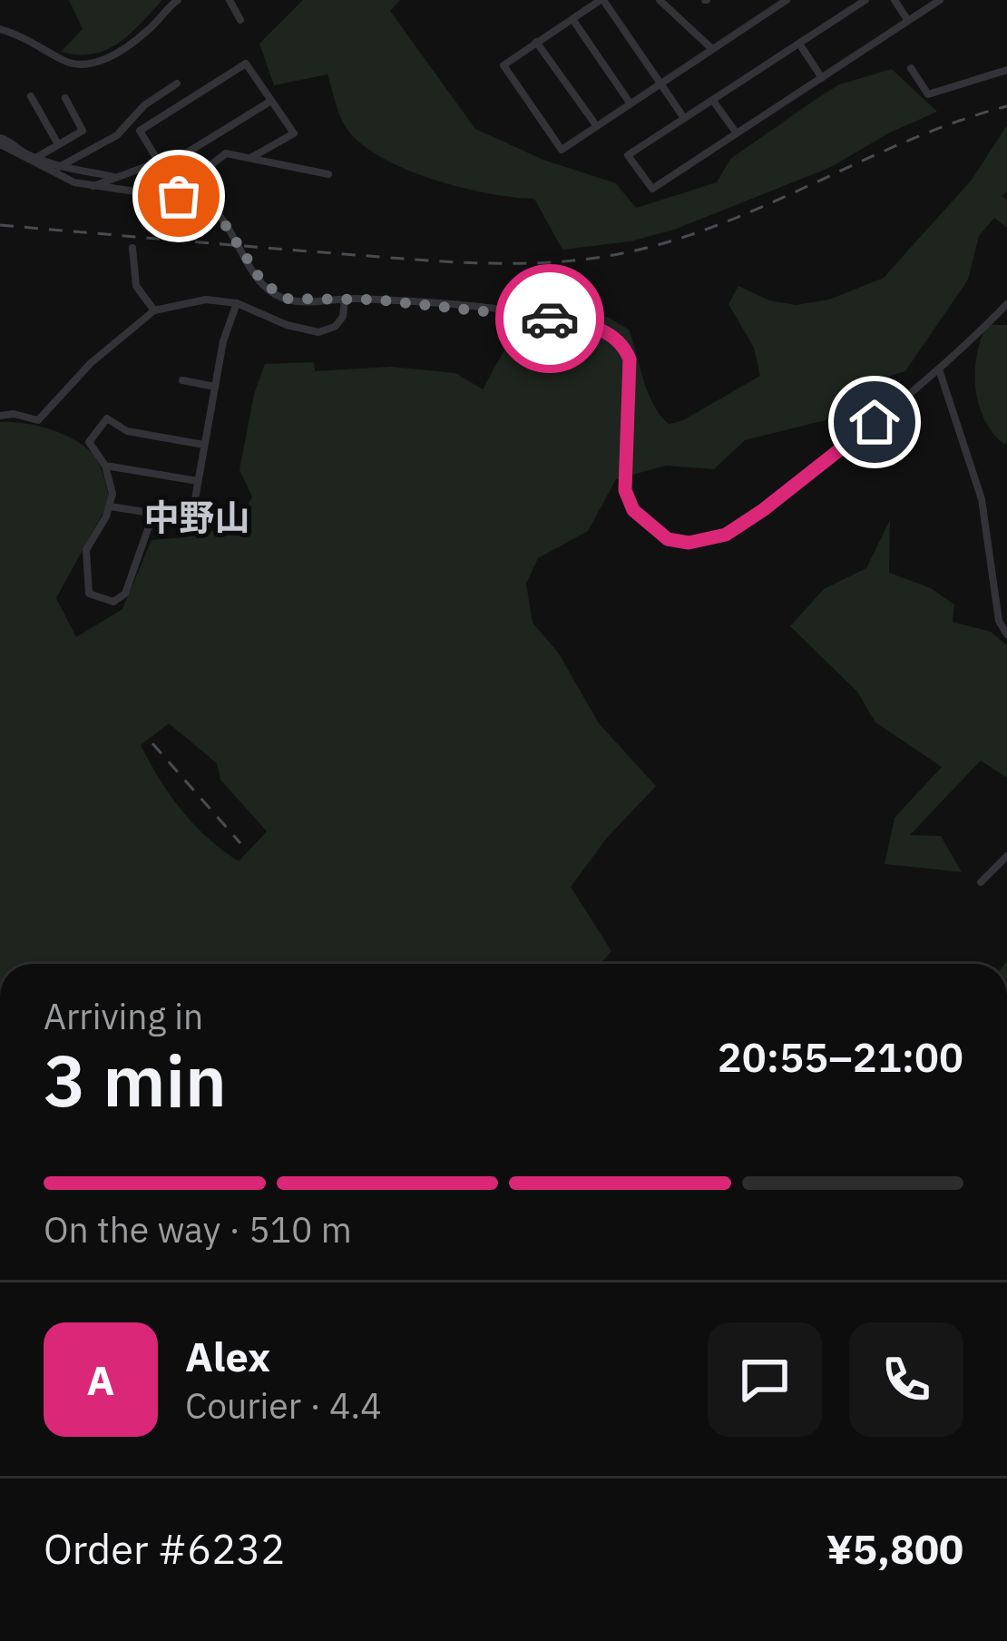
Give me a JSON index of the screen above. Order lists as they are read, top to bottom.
{
  "districts": ["中野山"],
  "page": {
    "heading": ["3 min", "Arriving in", "20:55–21:00"],
    "panel": [
      "Alex",
      "Courier · 4.4",
      "Order #6232",
      "¥5,800"
    ],
    "bar": "On the way · 510 m",
    "round": "A"
  }
}
